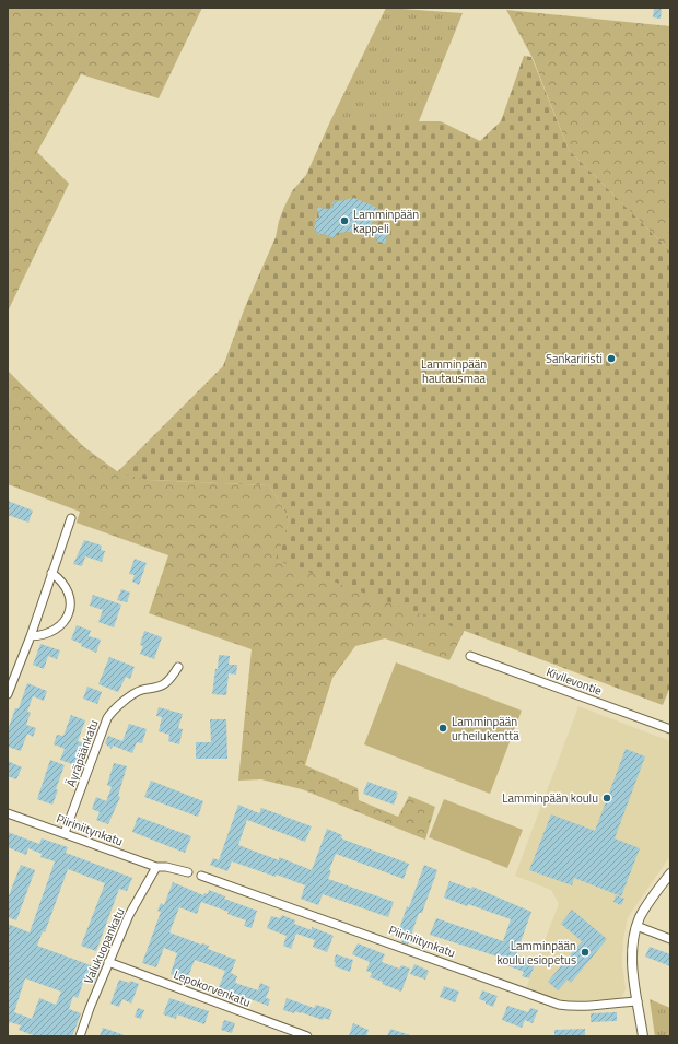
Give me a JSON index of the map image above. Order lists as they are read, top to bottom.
{
  "streets": {
    "street": [
      "Kivilevontie",
      "Äyräpäänkatu",
      "Piiriniitynkatu",
      "Valukuopankatu",
      "Lepokorvenkatu"
    ]
  },
  "crossings": [
    ["Äyräpäänkatu", "Piiriniitynkatu"],
    ["Piiriniitynkatu", "Valukuopankatu"],
    ["Valukuopankatu", "Lepokorvenkatu"]
  ],
  "parks": ["Lamminpään hautausmaa"],
  "places": [
    "Lamminpään kappeli",
    "Sankariristi",
    "Lamminpään urheilukenttä",
    "Lamminpään koulu",
    "Lamminpään koulu esiopetus"
  ]
}
